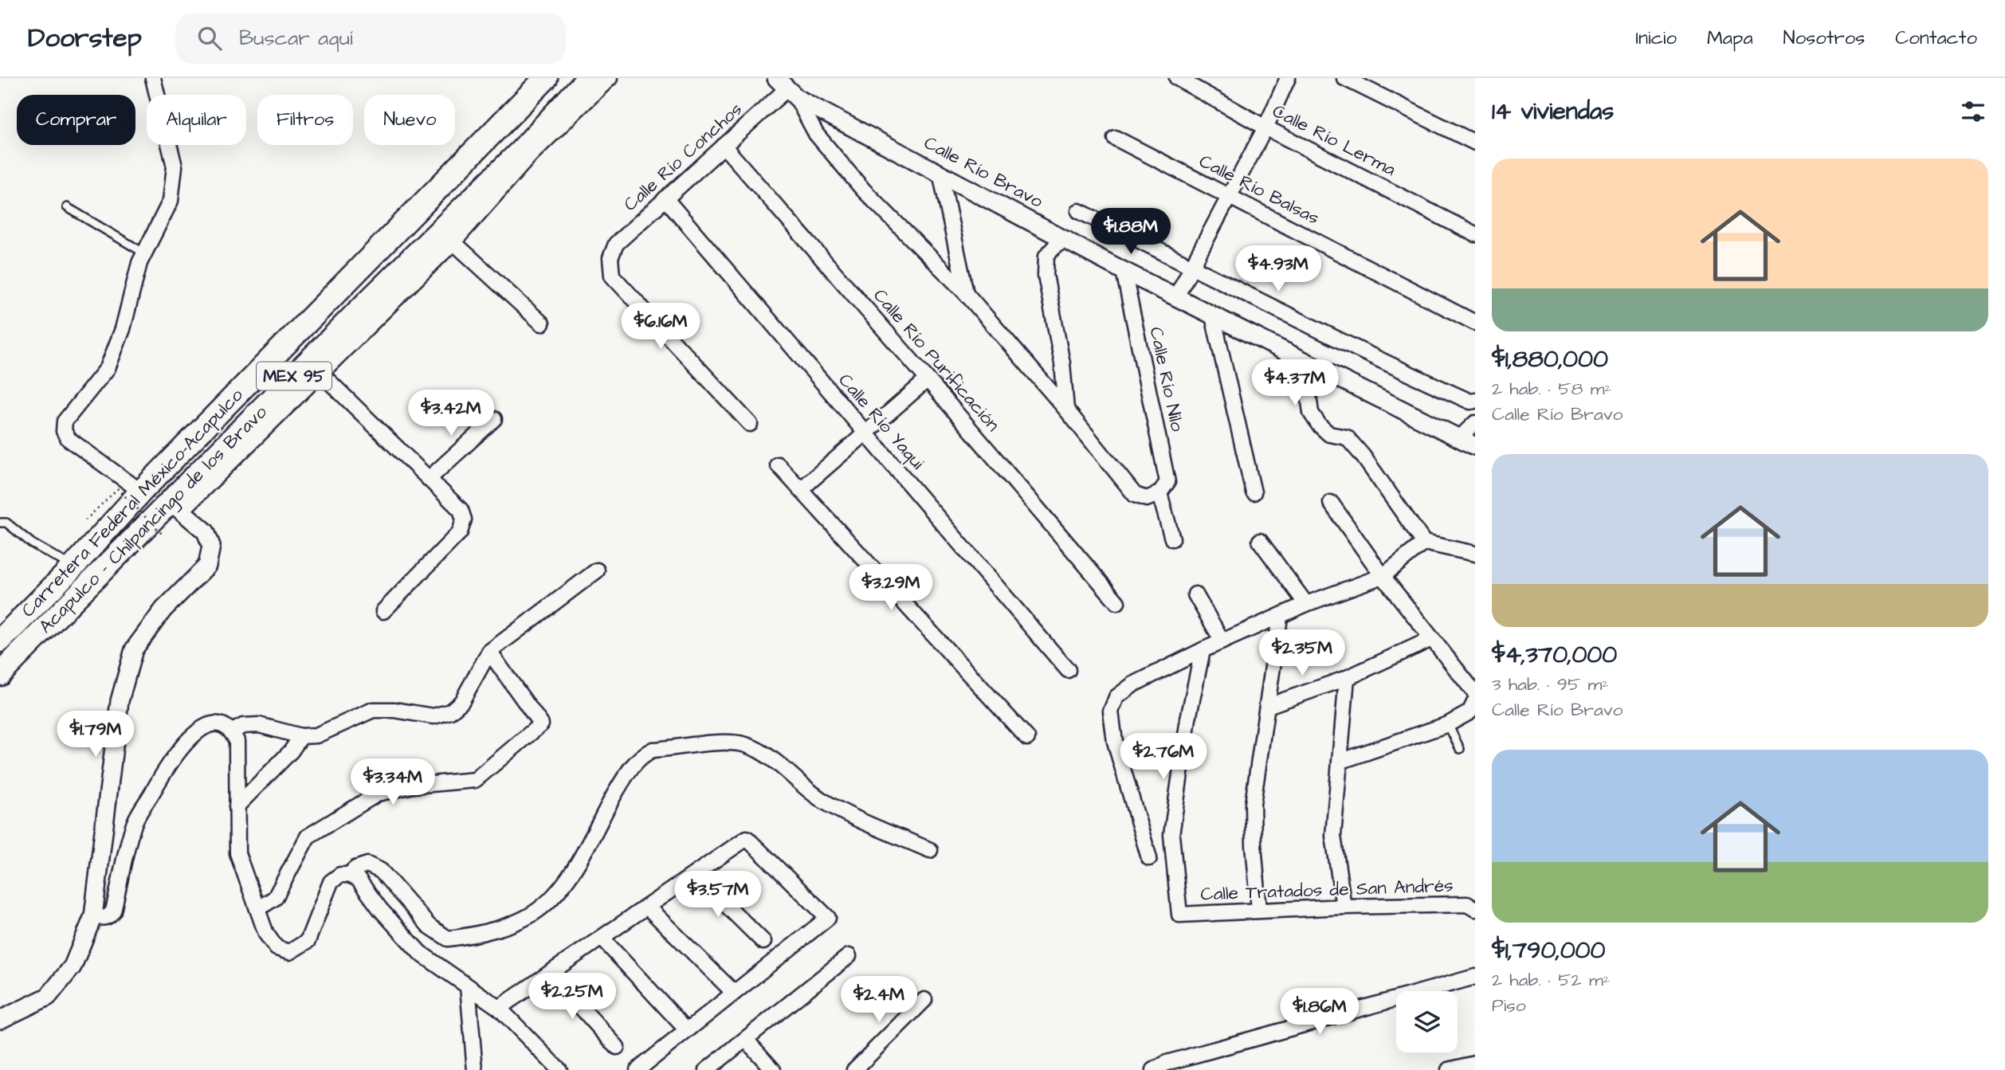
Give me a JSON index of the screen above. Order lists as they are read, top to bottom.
{
  "streets": {
    "main road": ["MEX 95", "Carretera Federal México-Acapulco", "Acapulco - Chilpancingo de los Bravo"],
    "street": [
      "Calle Río Lerma",
      "Calle Río Conchos",
      "Calle Río Bravo",
      "Calle Río Balsas",
      "Calle Río Purificación",
      "Calle Río Nilo",
      "Calle Río Yaqui",
      "Calle Tratados de San Andrés"
    ]
  },
  "crossings": [
    ["Calle Río Conchos", "Calle Río Bravo"],
    ["Calle Río Conchos", "Calle Río Purificación"],
    ["Calle Río Conchos", "Calle Río Yaqui"],
    ["Calle Río Bravo", "Calle Río Nilo"]
  ],
  "page": {
    "header": "Doorstep",
    "search": "Buscar aquí",
    "nav": [
      "Inicio",
      "Mapa",
      "Nosotros",
      "Contacto"
    ],
    "heading": "14 viviendas",
    "chip": [
      "Comprar",
      "Alquilar",
      "Filtros",
      "Nuevo"
    ],
    "list": [
      {
        "name": "$1,880,000",
        "note": "2 hab. · 58 m² · Calle Río Bravo"
      },
      {
        "name": "$4,370,000",
        "note": "3 hab. · 95 m² · Calle Río Bravo"
      },
      {
        "name": "$1,790,000",
        "note": "2 hab. · 52 m² · Piso"
      }
    ],
    "price": [
      "$1.88M",
      "$4.93M",
      "$6.16M",
      "$4.37M",
      "$3.42M",
      "$3.29M",
      "$2.35M",
      "$1.79M",
      "$2.76M",
      "$3.34M",
      "$3.57M",
      "$2.25M",
      "$2.4M",
      "$1.86M"
    ]
  }
}
